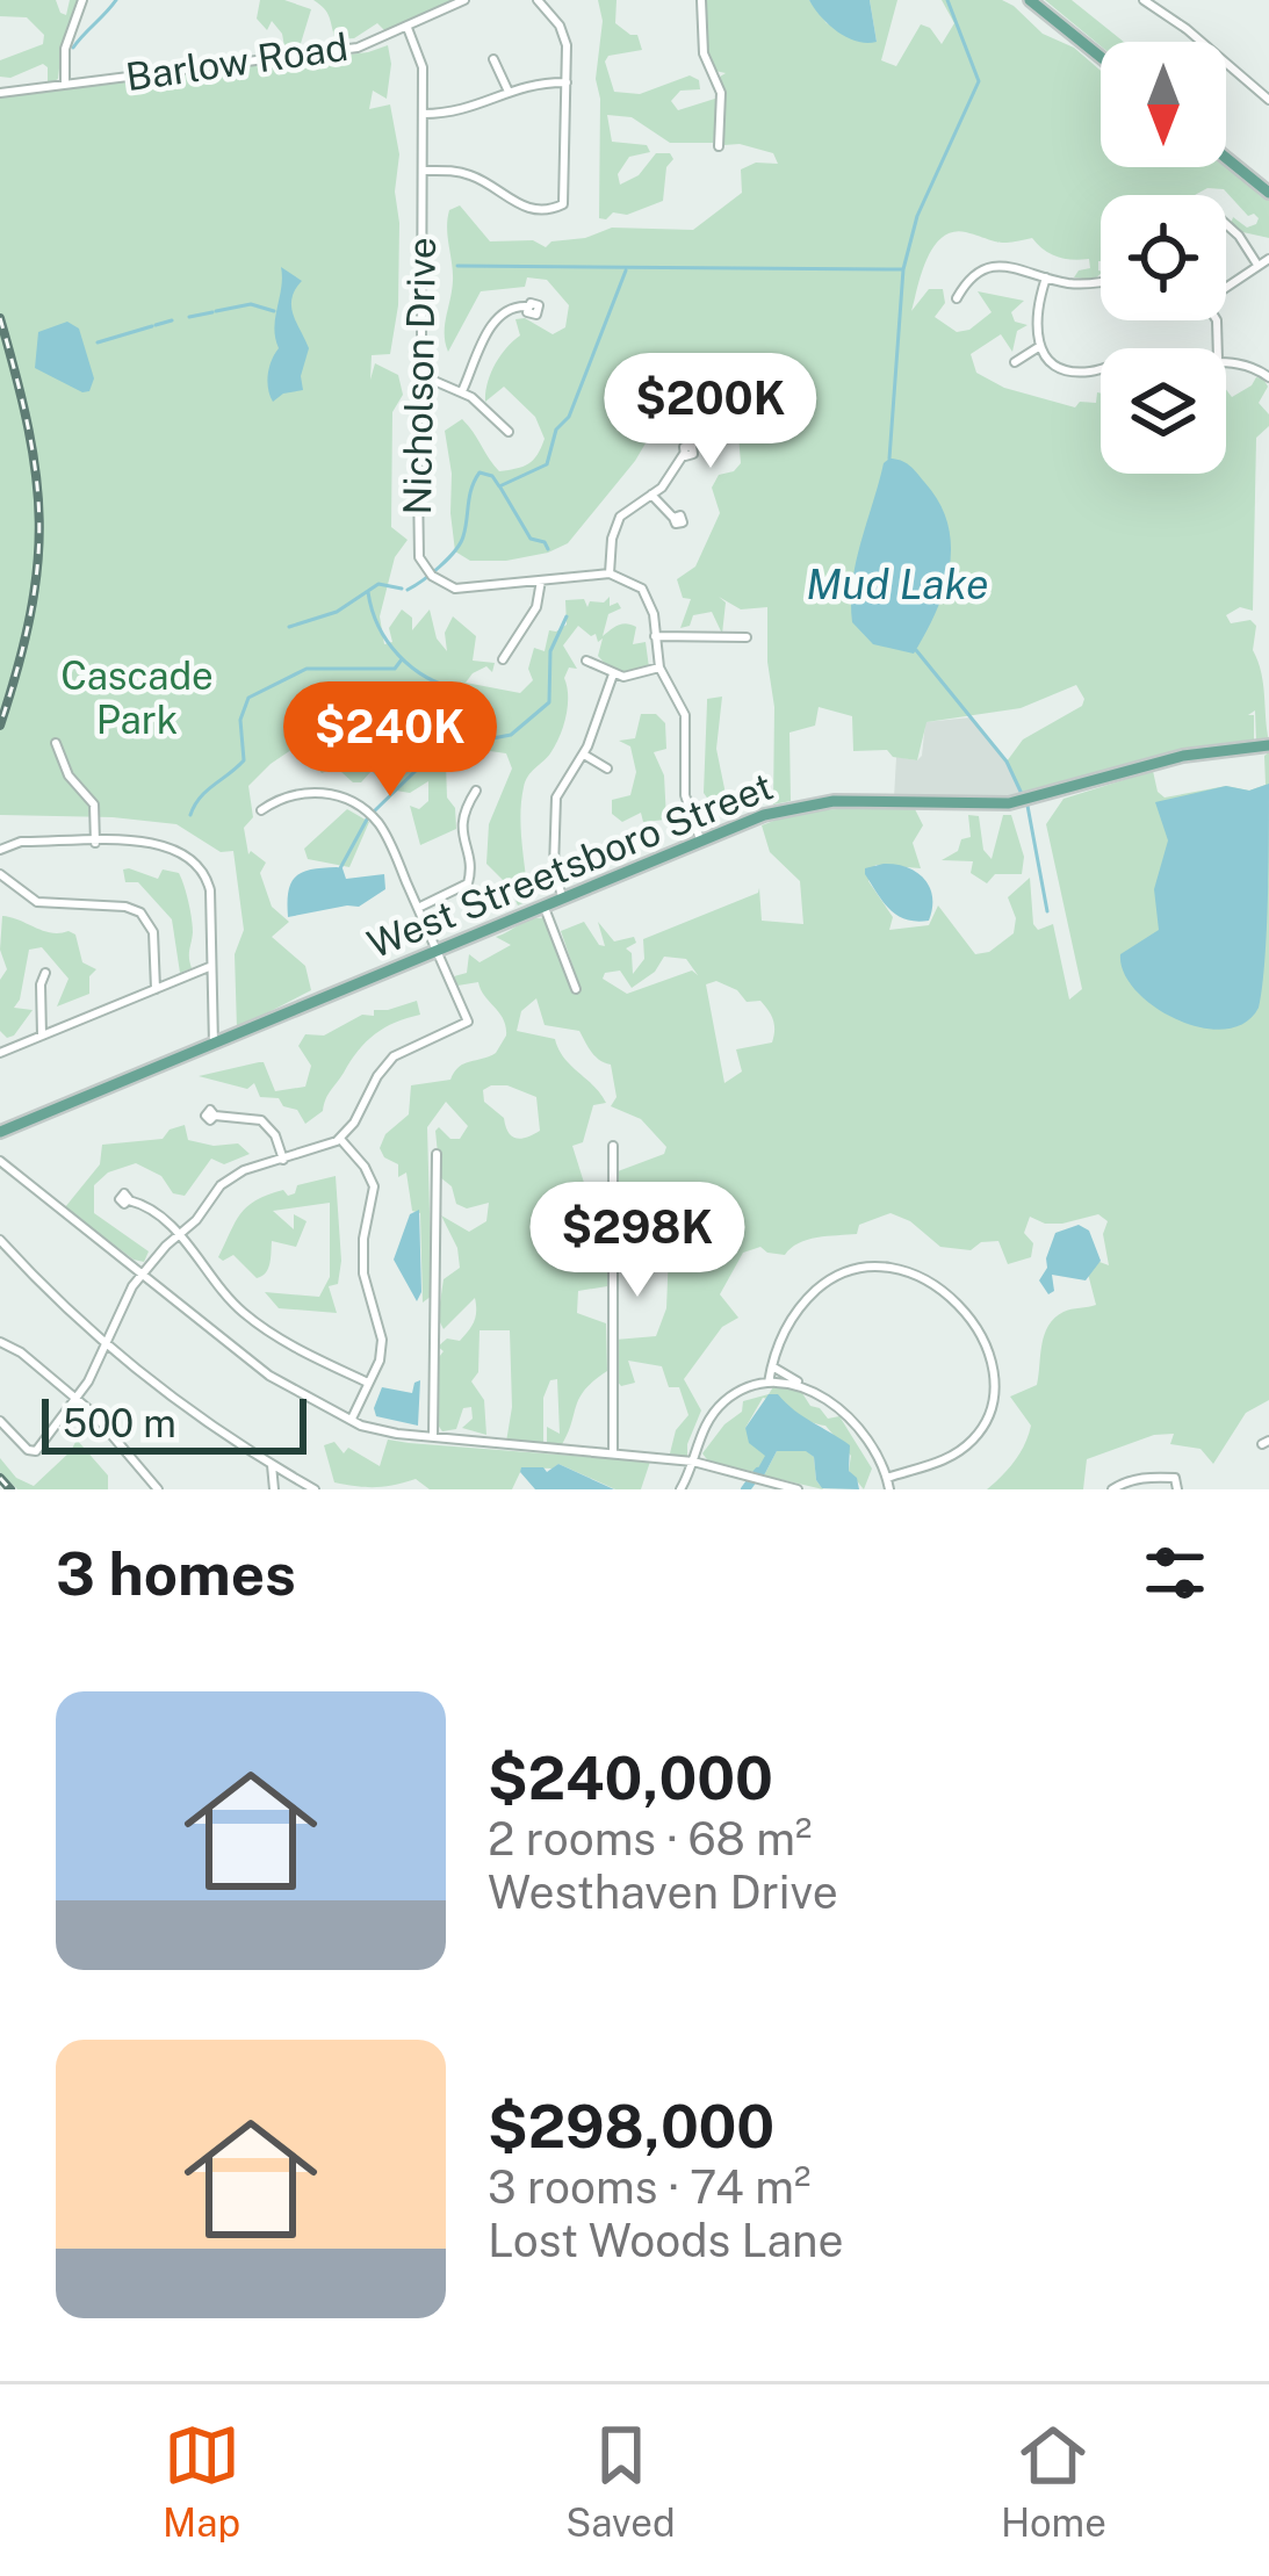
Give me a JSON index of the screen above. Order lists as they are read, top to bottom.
{
  "streets": {
    "main road": ["West Streetsboro Street"],
    "street": ["Barlow Road", "Nicholson Drive"]
  },
  "crossings": [
    ["Barlow Road", "Nicholson Drive"]
  ],
  "water": ["Mud Lake"],
  "parks": ["Cascade Park"],
  "scale_bar": "500 m",
  "north": "bottom",
  "page": {
    "price": ["$200K", "$240K", "$298K"],
    "scale": "500 m",
    "heading": "3 homes",
    "list": [
      {
        "name": "$240,000",
        "note": "2 rooms · 68 m² · Westhaven Drive"
      },
      {
        "name": "$298,000",
        "note": "3 rooms · 74 m² · Lost Woods Lane"
      }
    ],
    "tabs": ["Map", "Saved", "Home"]
  }
}
